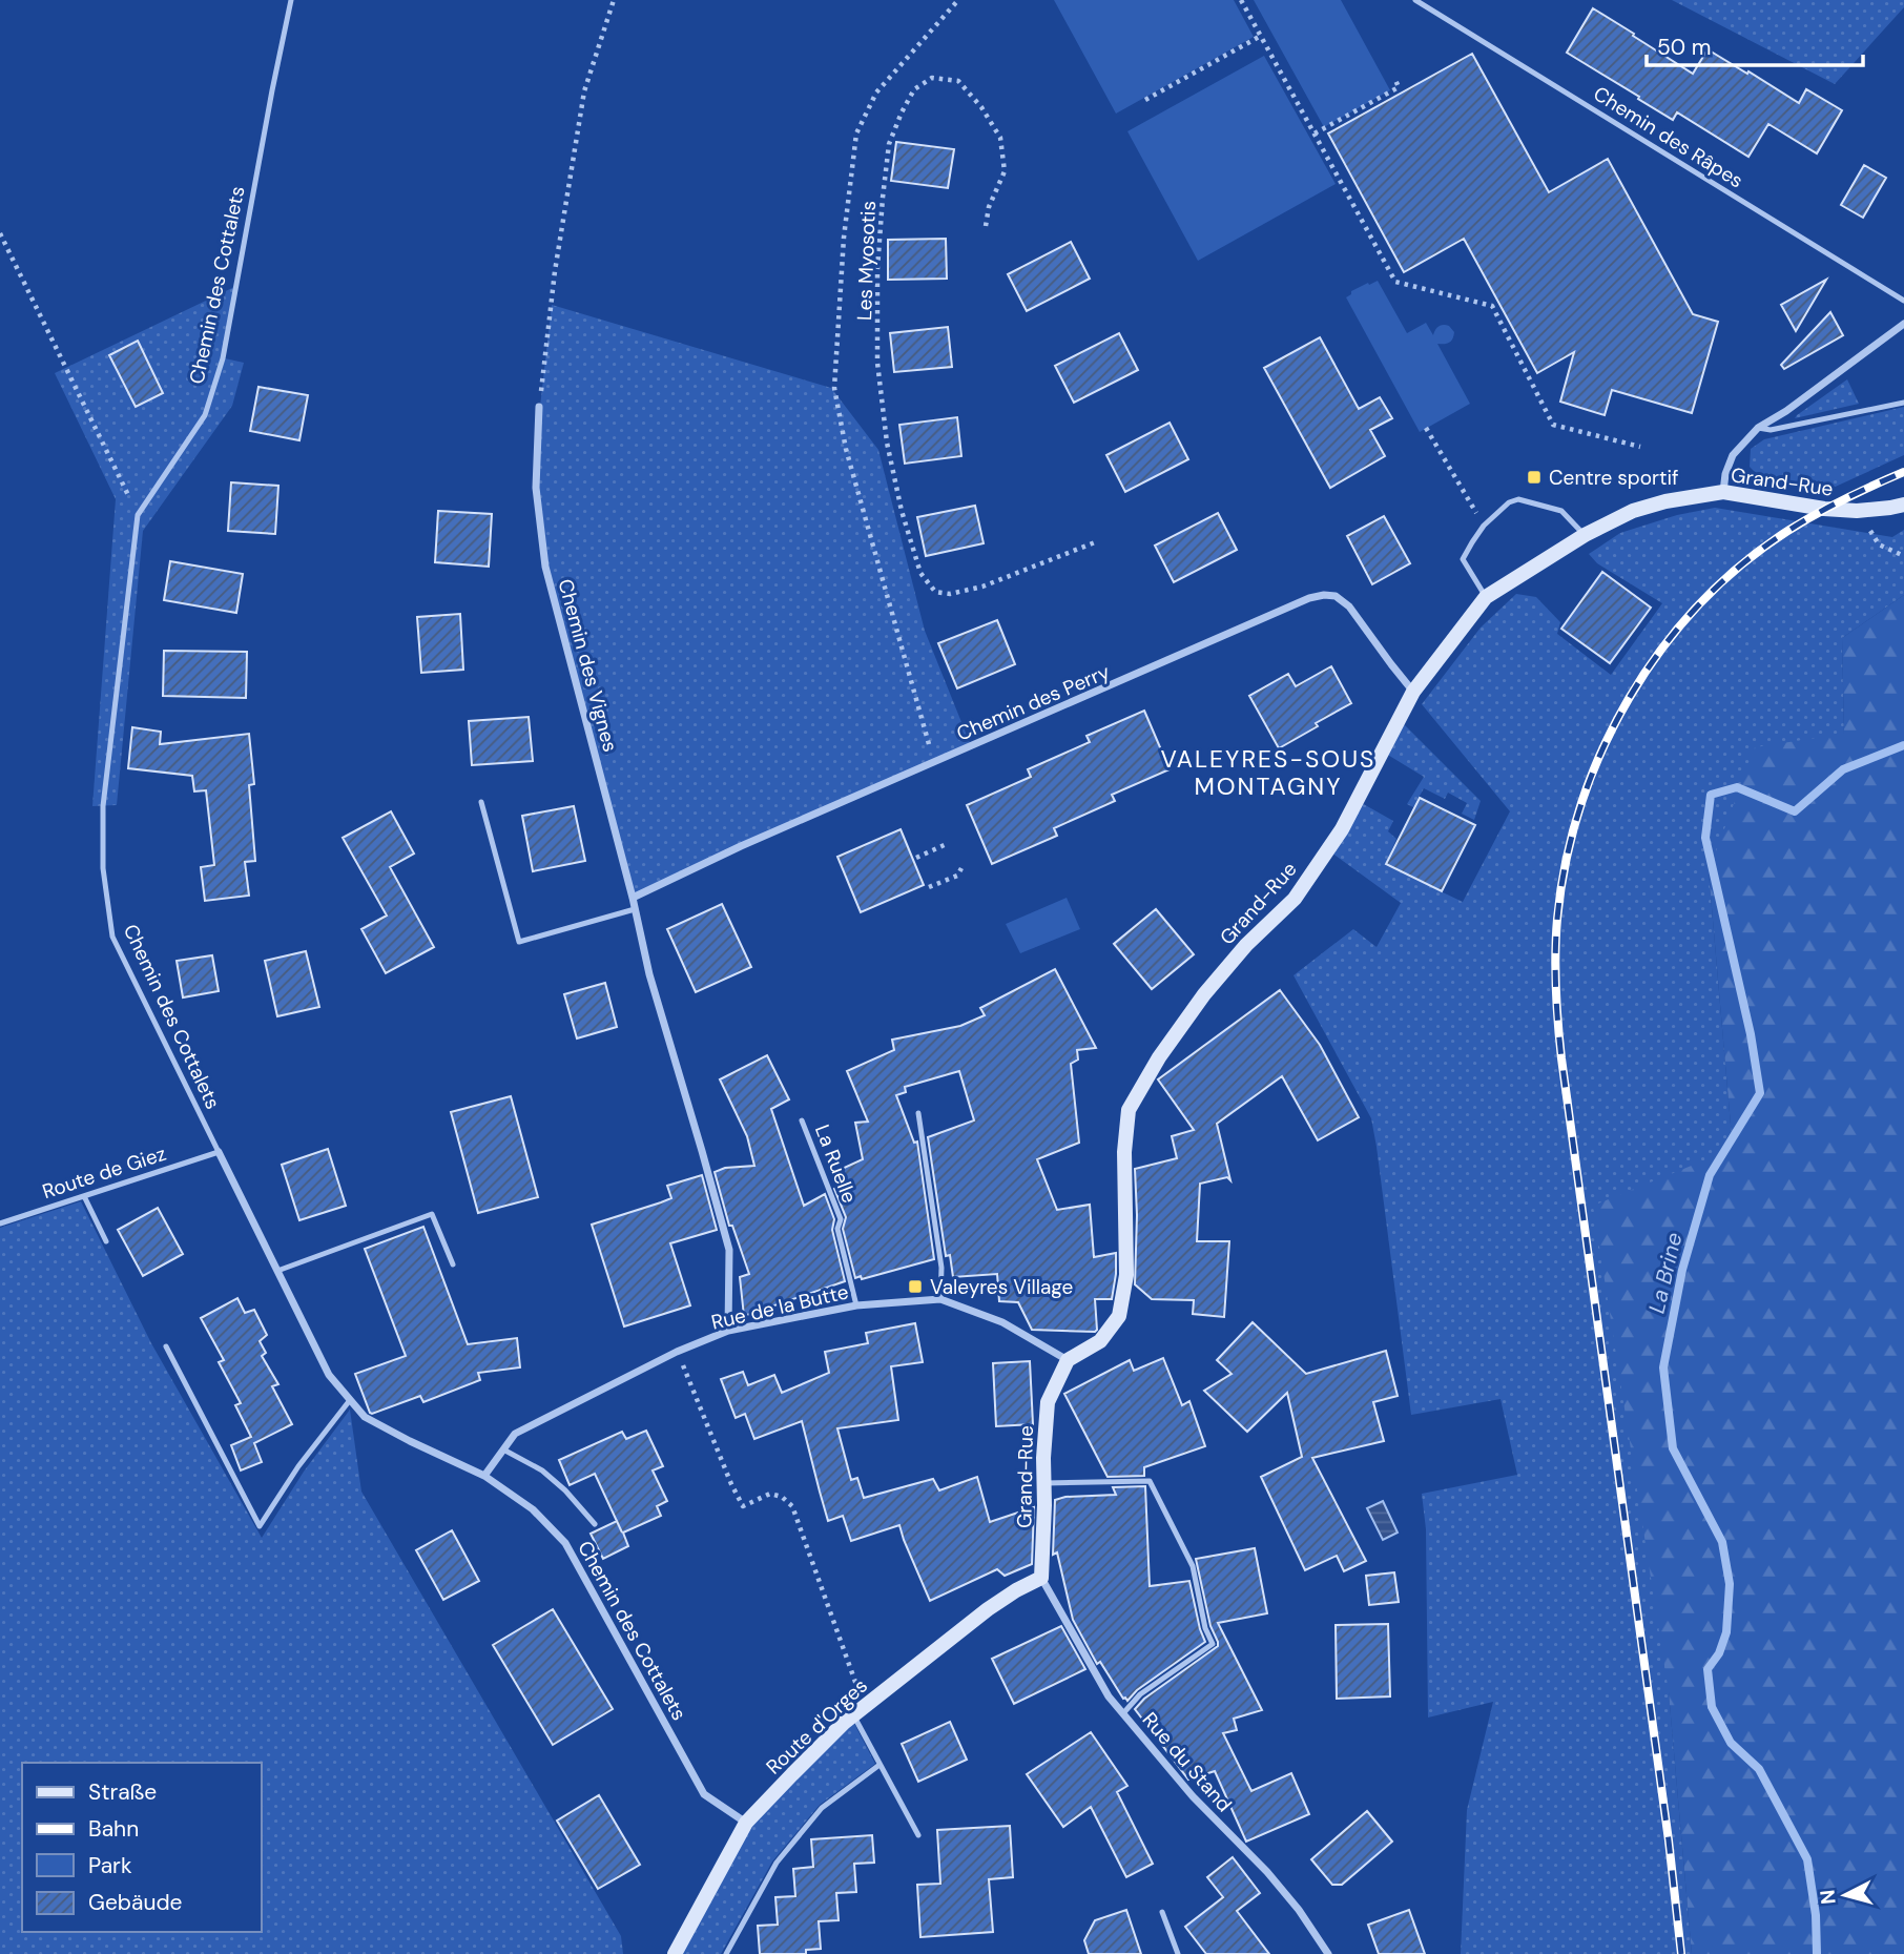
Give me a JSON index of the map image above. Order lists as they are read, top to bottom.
{
  "streets": {
    "street": [
      "Chemin des Cottalets",
      "Grand-Rue",
      "Chemin des Vignes",
      "Chemin des Perry",
      "Rue de la Butte",
      "Route d'Orges",
      "Rue du Stand"
    ],
    "lane": ["Chemin des Râpes", "La Ruelle", "Route de Giez"],
    "path": ["Les Myosotis"]
  },
  "crossings": [
    ["Chemin des Cottalets", "Route de Giez"],
    ["Chemin des Cottalets", "Rue de la Butte"],
    ["Chemin des Cottalets", "Route d'Orges"],
    ["Grand-Rue", "Chemin des Perry"],
    ["Grand-Rue", "Rue de la Butte"],
    ["Grand-Rue", "Route d'Orges"],
    ["Grand-Rue", "Rue du Stand"],
    ["Chemin des Vignes", "Chemin des Perry"],
    ["Chemin des Vignes", "Rue de la Butte"],
    ["La Ruelle", "Rue de la Butte"],
    ["Route d'Orges", "Rue du Stand"]
  ],
  "districts": ["VALEYRES-SOUS MONTAGNY"],
  "water": ["La Brine"],
  "places": {
    "transit": ["Centre sportif", "Valeyres Village"]
  },
  "legend": [
    "Straße",
    "Bahn",
    "Park",
    "Gebäude"
  ],
  "scale_bar": "50 m",
  "north": "left"
}
